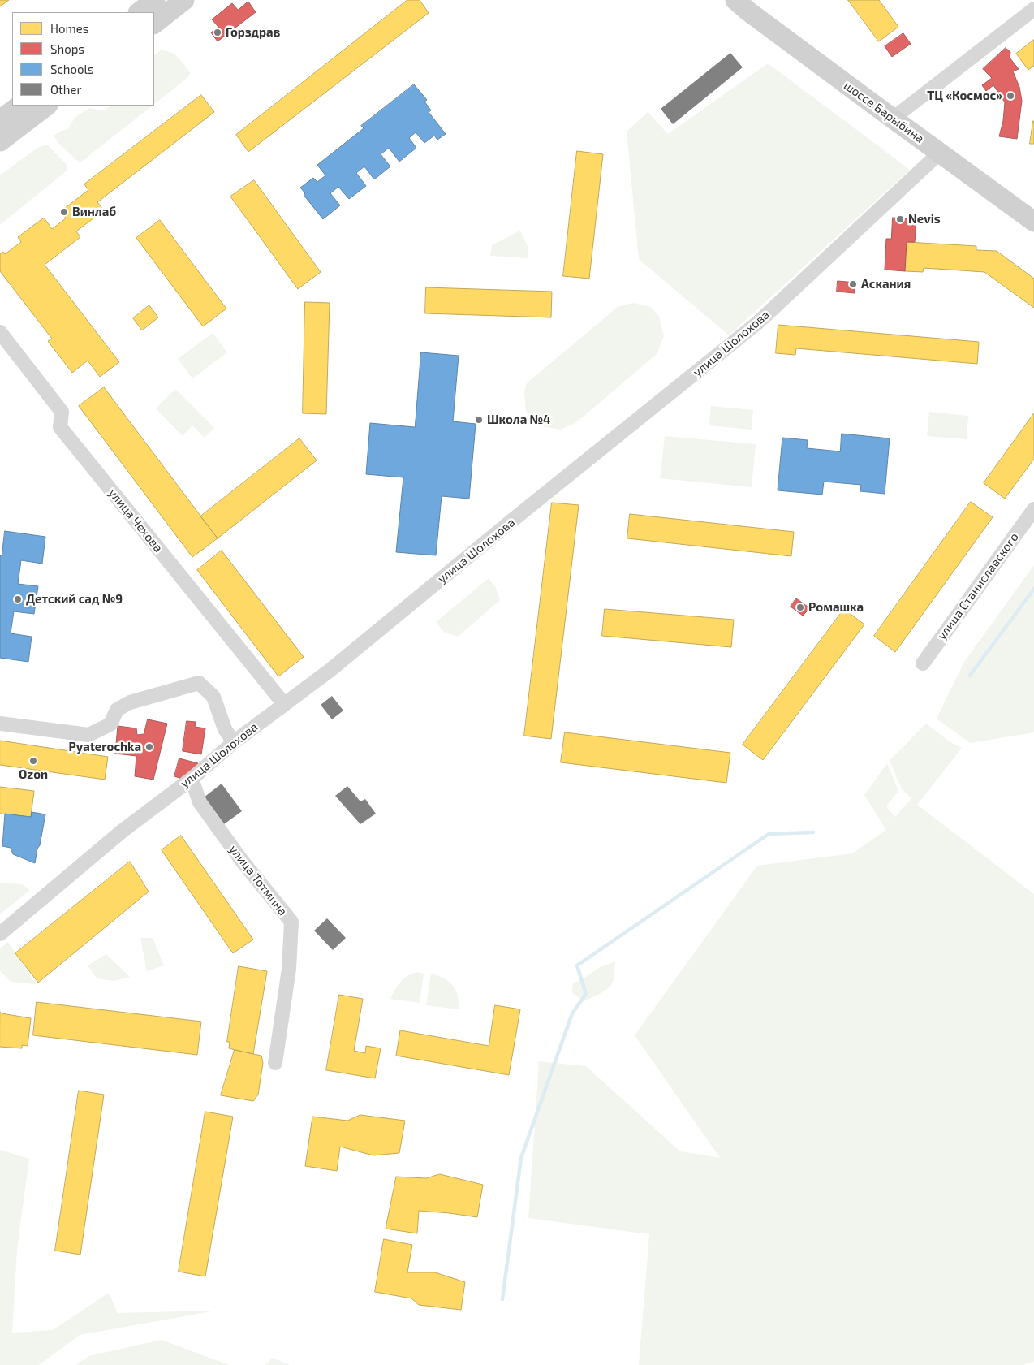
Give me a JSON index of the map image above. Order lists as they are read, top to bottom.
{
  "streets": {
    "main road": ["шоссе Барыбина"],
    "street": [
      "улица Шолохова",
      "улица Чехова",
      "улица Станиславского",
      "улица Тотмина"
    ]
  },
  "crossings": [
    ["шоссе Барыбина", "улица Шолохова"],
    ["улица Шолохова", "улица Чехова"],
    ["улица Шолохова", "улица Тотмина"]
  ],
  "places": [
    "Горздрав",
    "ТЦ «Космос»",
    "Винлаб",
    "Nevis",
    "Аскания",
    "Школа №4",
    "Детский сад №9",
    "Ромашка",
    "Pyaterochka",
    "Ozon"
  ],
  "legend": [
    "Homes",
    "Shops",
    "Schools",
    "Other"
  ]
}
